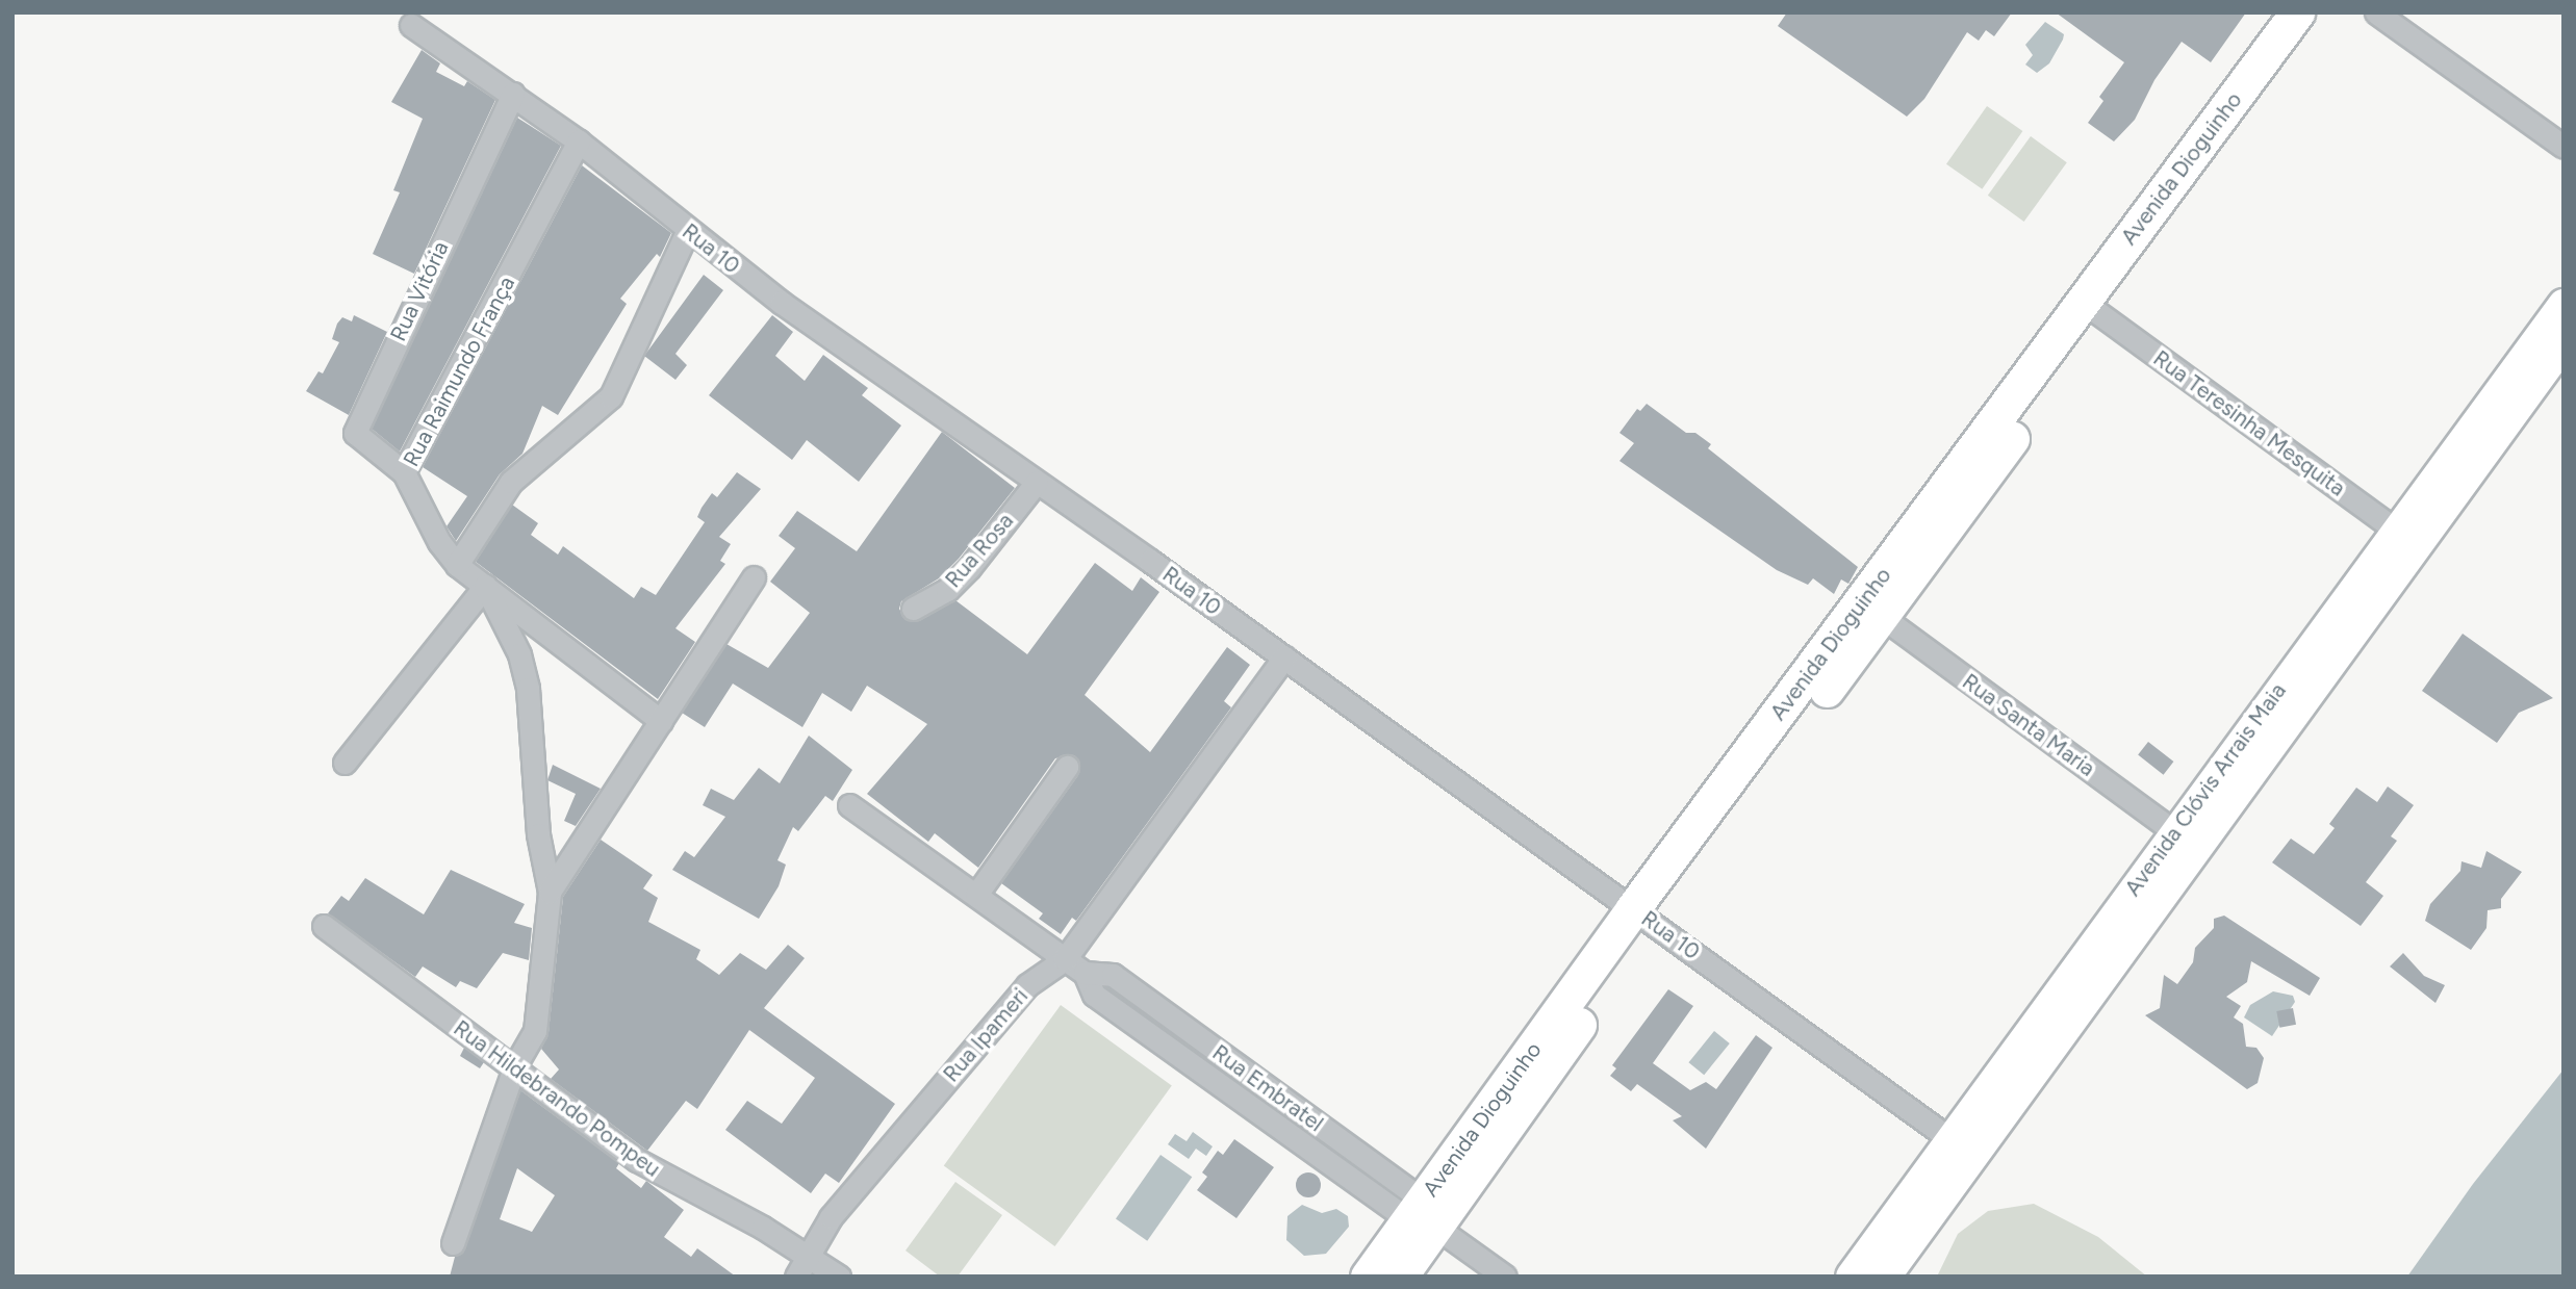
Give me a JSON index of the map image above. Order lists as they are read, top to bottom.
{
  "streets": {
    "main road": ["Avenida Dioguinho", "Avenida Clóvis Arrais Maia"],
    "street": [
      "Rua 10",
      "Rua Vitória",
      "Rua Raimundo França",
      "Rua Teresinha Mesquita",
      "Rua Rosa",
      "Rua Santa Maria",
      "Rua Ipameri",
      "Rua Embratel",
      "Rua Hildebrando Pompeu"
    ]
  },
  "crossings": [
    ["Avenida Dioguinho", "Rua 10"],
    ["Avenida Dioguinho", "Rua Teresinha Mesquita"],
    ["Avenida Dioguinho", "Rua Santa Maria"],
    ["Avenida Dioguinho", "Rua Embratel"],
    ["Rua 10", "Rua Vitória"],
    ["Rua 10", "Rua Raimundo França"],
    ["Rua 10", "Rua Rosa"],
    ["Rua 10", "Avenida Clóvis Arrais Maia"],
    ["Rua 10", "Rua Ipameri"],
    ["Rua Vitória", "Rua Raimundo França"],
    ["Rua Teresinha Mesquita", "Avenida Clóvis Arrais Maia"],
    ["Rua Santa Maria", "Avenida Clóvis Arrais Maia"],
    ["Rua Ipameri", "Rua Embratel"],
    ["Rua Ipameri", "Rua Hildebrando Pompeu"]
  ]
}
